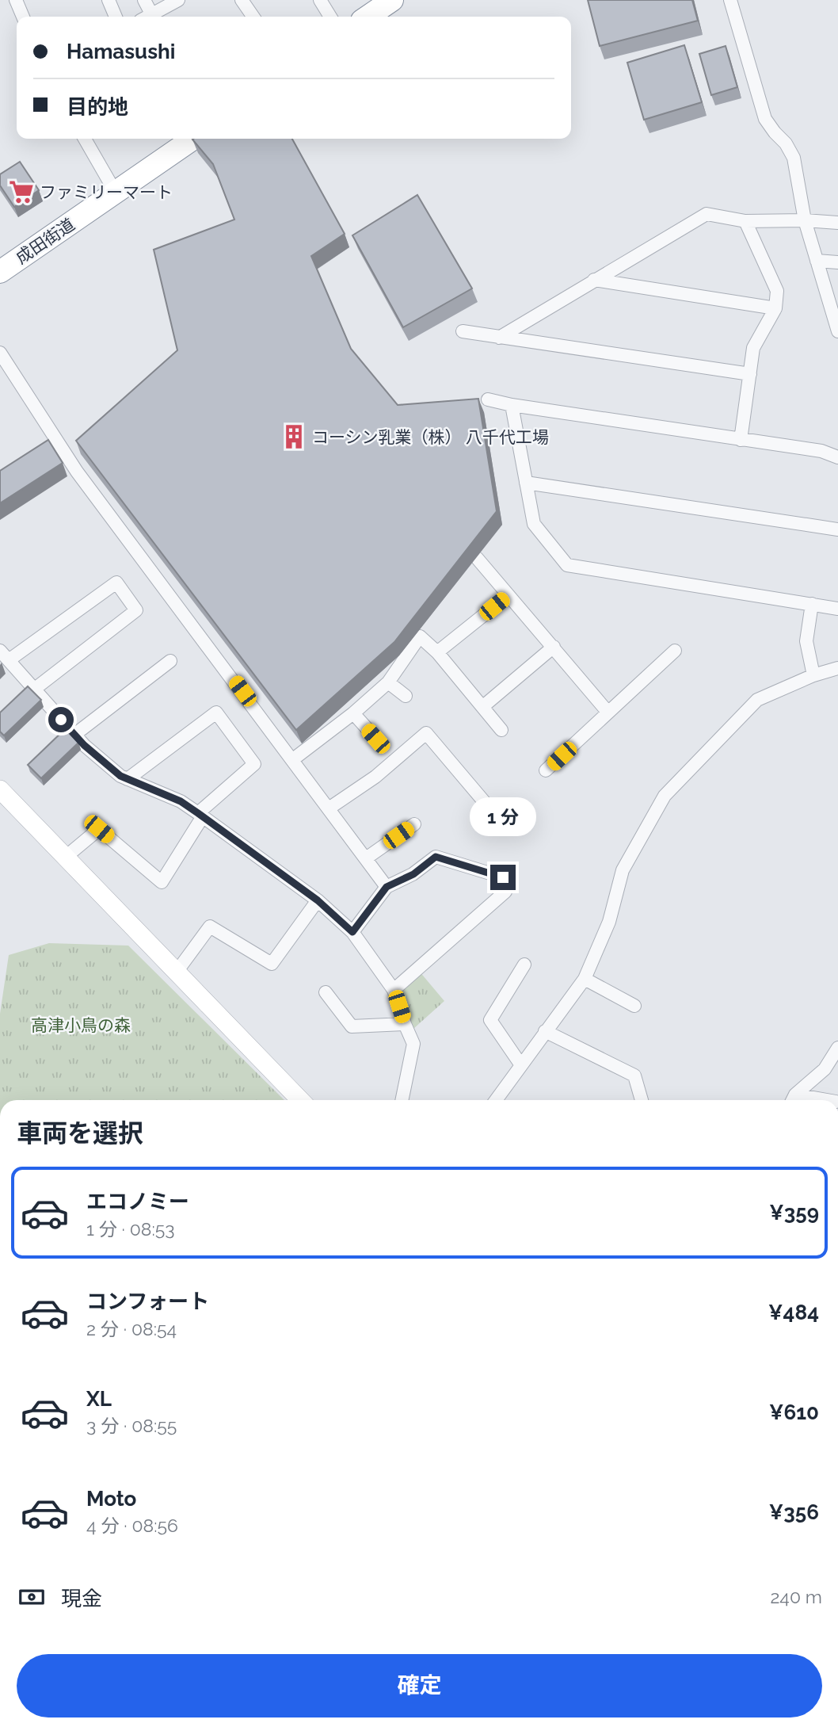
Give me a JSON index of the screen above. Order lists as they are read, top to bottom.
{
  "streets": {
    "highway": ["成田街道"]
  },
  "parks": ["高津小鳥の森"],
  "places": {
    "supermarket": ["ファミリーマート"],
    "building": ["コーシン乳業（株） 八千代工場"]
  },
  "page": {
    "banner": ["Hamasushi", "目的地"],
    "bubble": "1 分",
    "heading": "車両を選択",
    "list": [
      {
        "name": "エコノミー",
        "note": "1 分 · 08:53",
        "value": "¥359"
      },
      {
        "name": "コンフォート",
        "note": "2 分 · 08:54",
        "value": "¥484"
      },
      {
        "name": "XL",
        "note": "3 分 · 08:55",
        "value": "¥610"
      },
      {
        "name": "Moto",
        "note": "4 分 · 08:56",
        "value": "¥356"
      }
    ],
    "pay": ["現金", "240 m"],
    "buttons": "確定"
  }
}
